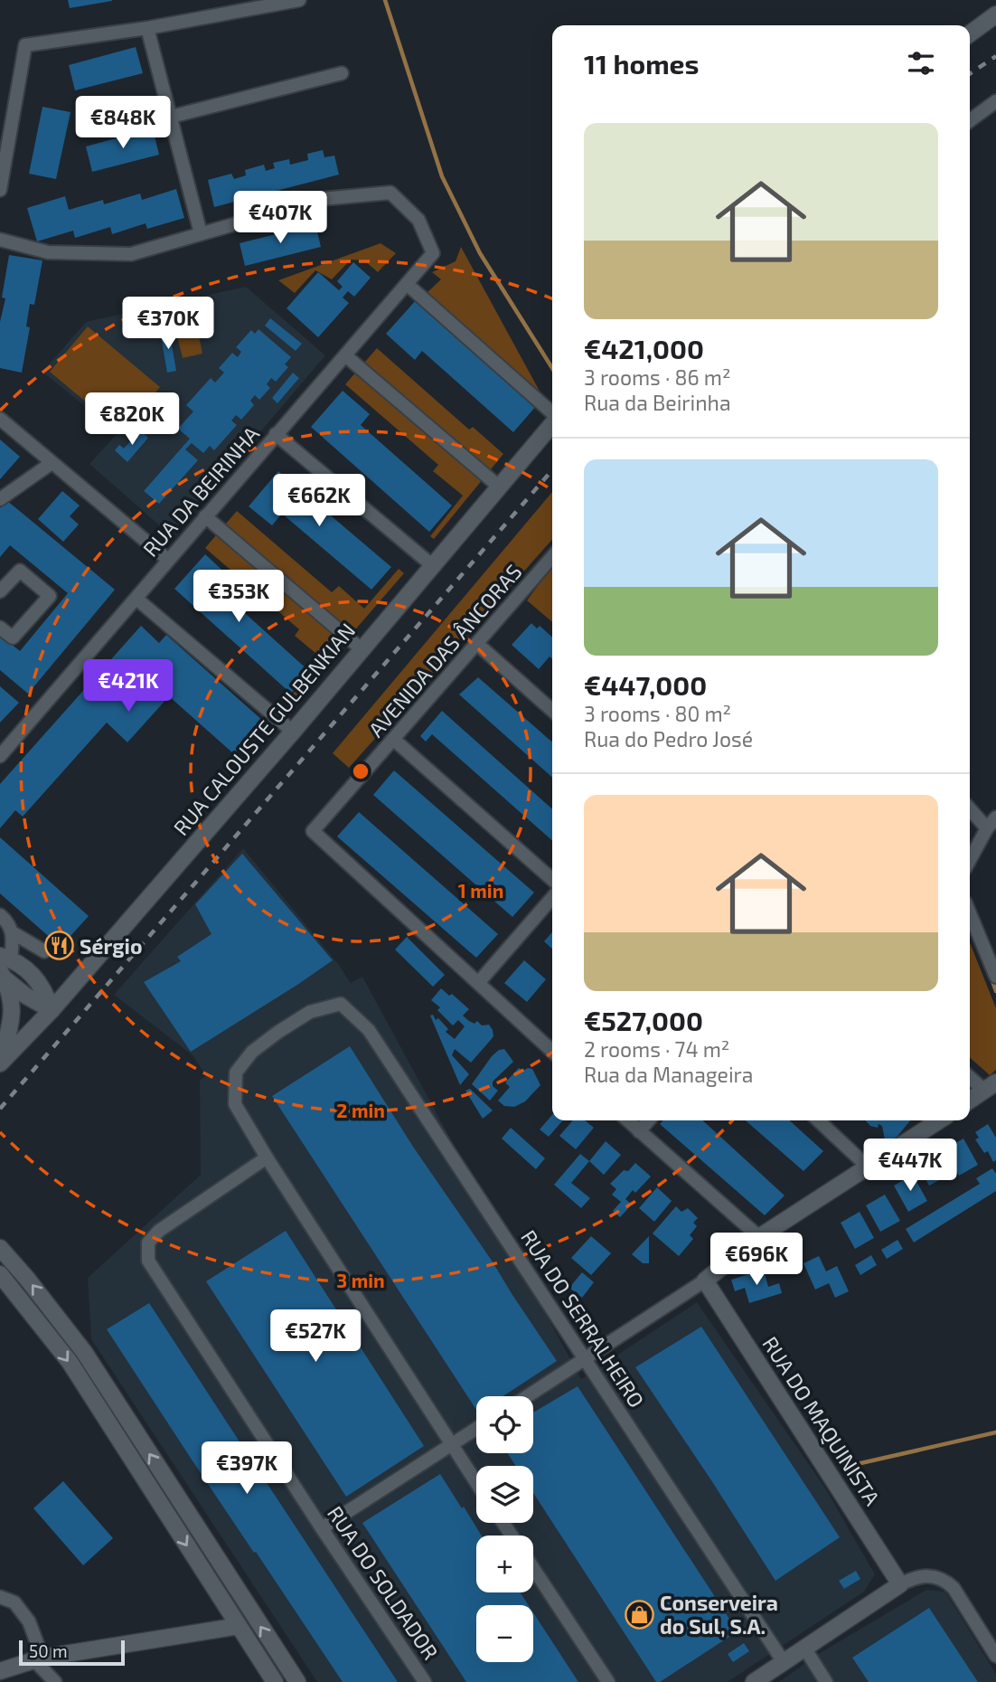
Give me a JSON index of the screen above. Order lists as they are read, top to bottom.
{
  "streets": {
    "street": [
      "RUA DA BEIRINHA",
      "AVENIDA DAS ÂNCORAS",
      "RUA CALOUSTE GULBENKIAN",
      "RUA DO SERRALHEIRO",
      "RUA DO MAQUINISTA",
      "RUA DO SOLDADOR"
    ]
  },
  "crossings": [
    ["RUA DO SERRALHEIRO", "RUA DO SOLDADOR"]
  ],
  "places": {
    "restaurant": ["Sérgio"],
    "shop": ["Conserveira do Sul, S.A."]
  },
  "scale_bar": "50 m",
  "page": {
    "heading": "11 homes",
    "price": [
      "€848K",
      "€407K",
      "€370K",
      "€820K",
      "€662K",
      "€353K",
      "€421K",
      "€447K",
      "€696K",
      "€527K",
      "€397K"
    ],
    "list": [
      {
        "name": "€421,000",
        "note": "3 rooms · 86 m² · Rua da Beirinha"
      },
      {
        "name": "€447,000",
        "note": "3 rooms · 80 m² · Rua do Pedro José"
      },
      {
        "name": "€527,000",
        "note": "2 rooms · 74 m² · Rua da Manageira"
      }
    ],
    "map_buttons": ["+", "−"],
    "scale": "50 m"
  },
  "rings": ["1 min", "2 min", "3 min"]
}
